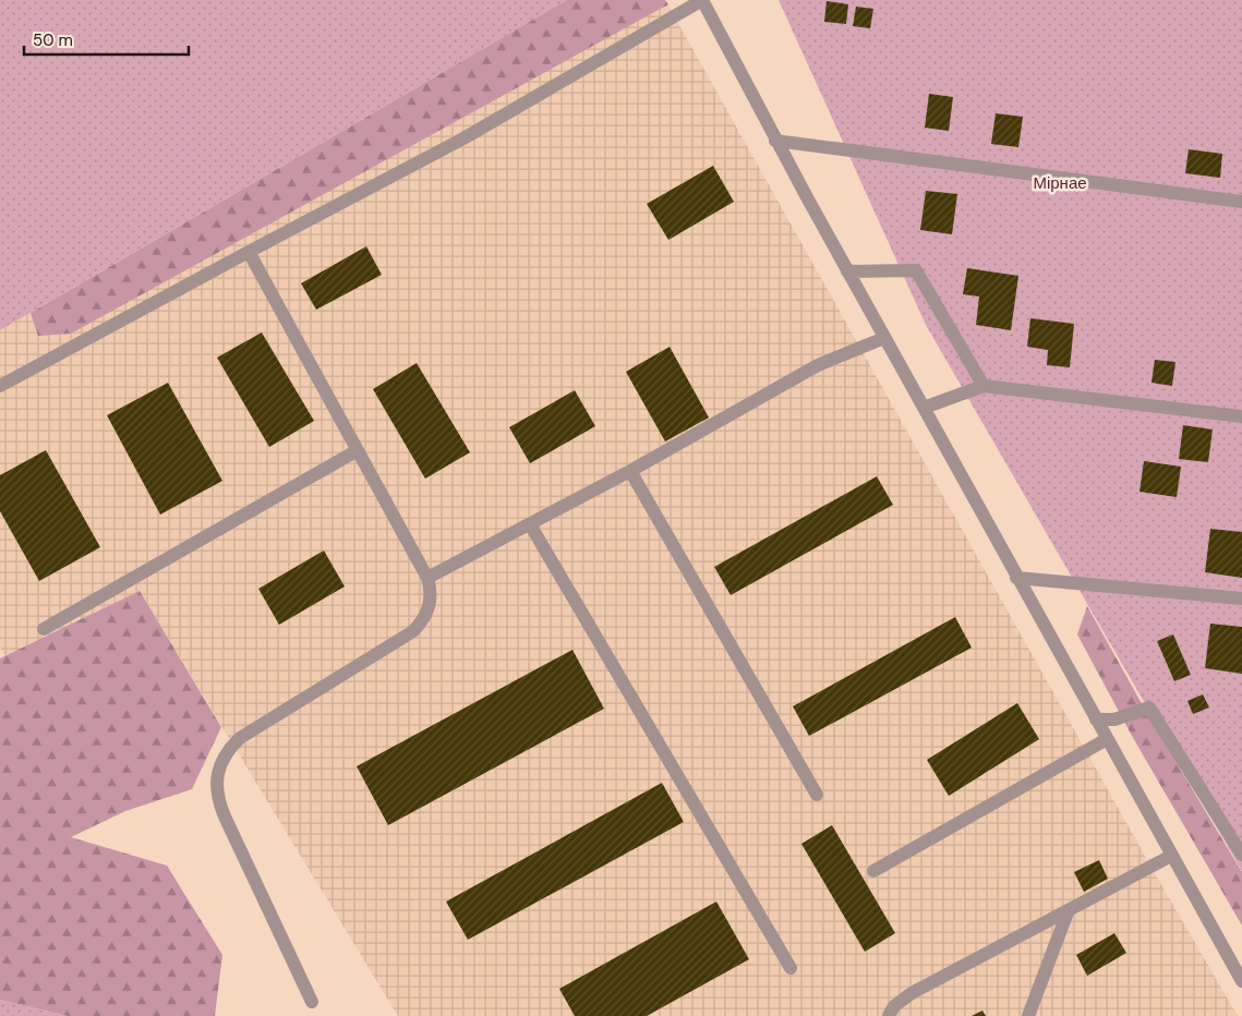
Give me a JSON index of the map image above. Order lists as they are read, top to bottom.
{
  "parks": ["Мірнае"],
  "scale_bar": "50 m"
}
